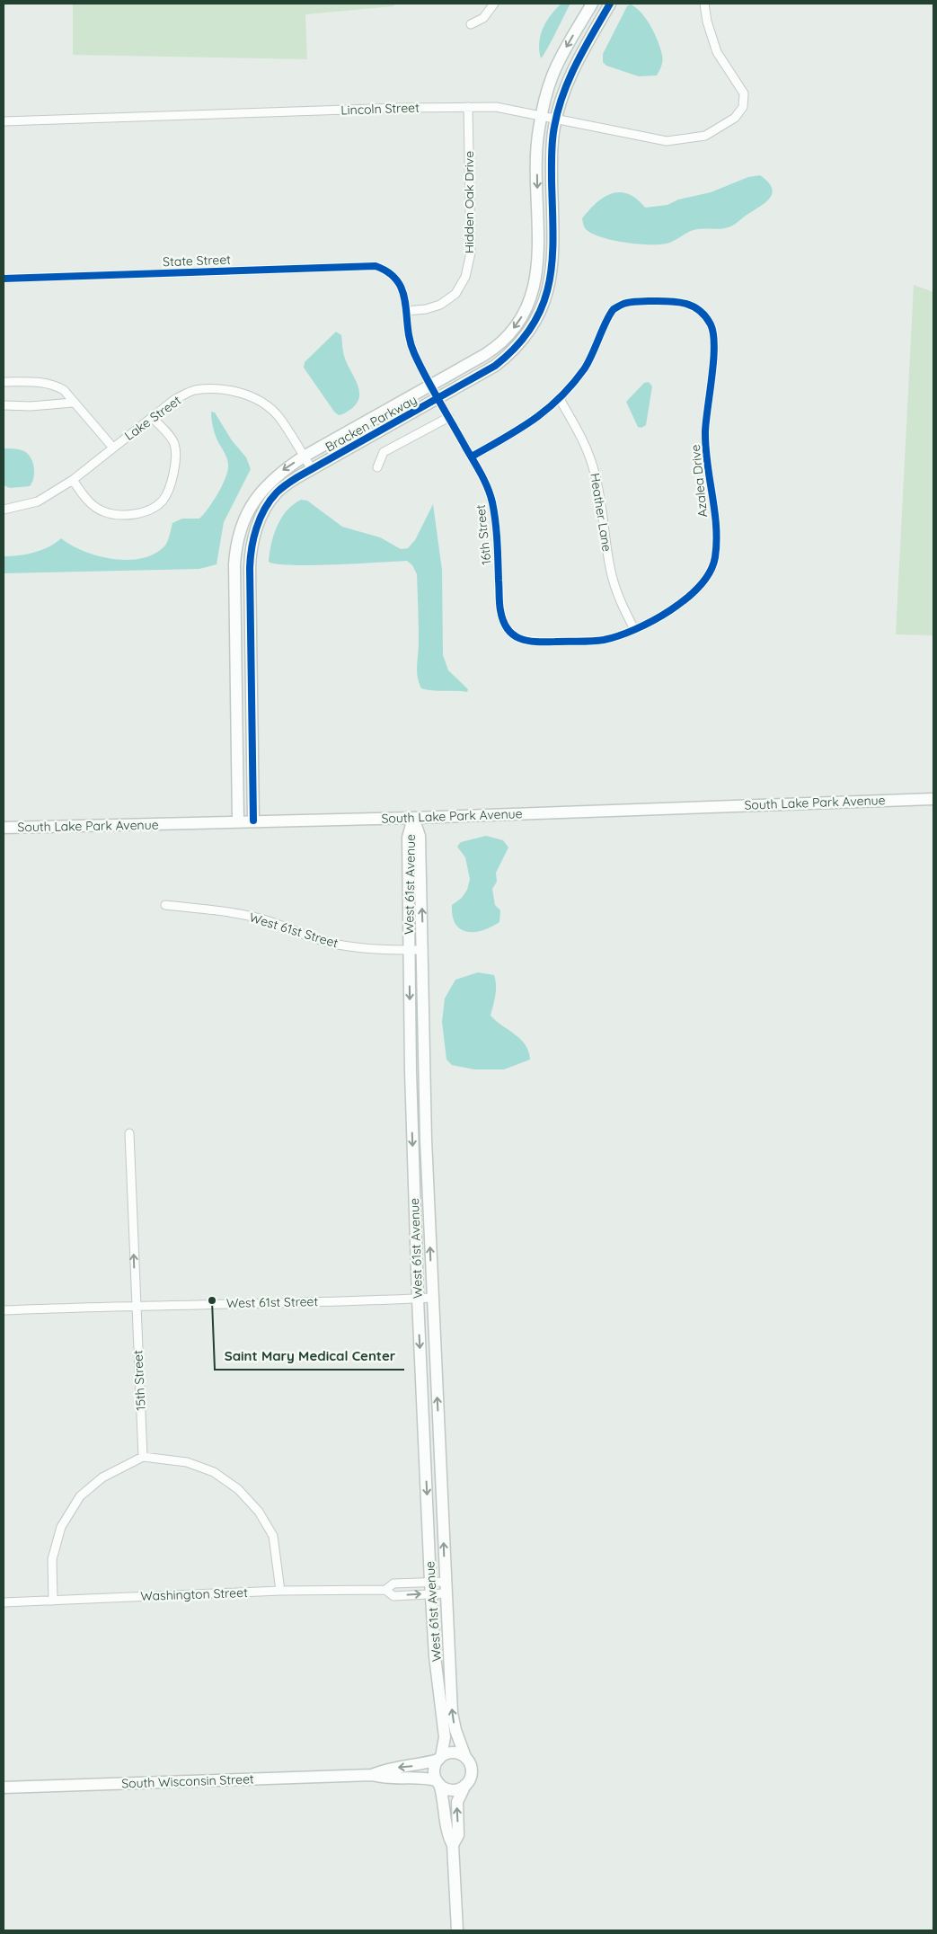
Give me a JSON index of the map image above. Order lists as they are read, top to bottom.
{
  "streets": {
    "main road": [
      "Bracken Parkway",
      "South Lake Park Avenue",
      "West 61st Avenue",
      "South Wisconsin Street"
    ],
    "street": [
      "Lincoln Street",
      "Hidden Oak Drive",
      "State Street",
      "Lake Street",
      "Azalea Drive",
      "Heather Lane",
      "16th Street",
      "West 61st Street",
      "15th Street",
      "Washington Street"
    ]
  },
  "crossings": [
    ["Lincoln Street", "Hidden Oak Drive"],
    ["Lincoln Street", "Bracken Parkway"],
    ["Hidden Oak Drive", "16th Street"],
    ["State Street", "16th Street"],
    ["Lake Street", "Bracken Parkway"],
    ["Bracken Parkway", "16th Street"],
    ["Bracken Parkway", "South Lake Park Avenue"],
    ["Azalea Drive", "Heather Lane"],
    ["Azalea Drive", "16th Street"],
    ["Heather Lane", "16th Street"],
    ["South Lake Park Avenue", "West 61st Avenue"],
    ["West 61st Avenue", "West 61st Street"],
    ["West 61st Avenue", "Washington Street"],
    ["West 61st Avenue", "South Wisconsin Street"],
    ["West 61st Street", "15th Street"]
  ],
  "one_way": ["15th Street"],
  "places": ["Saint Mary Medical Center"]
}
